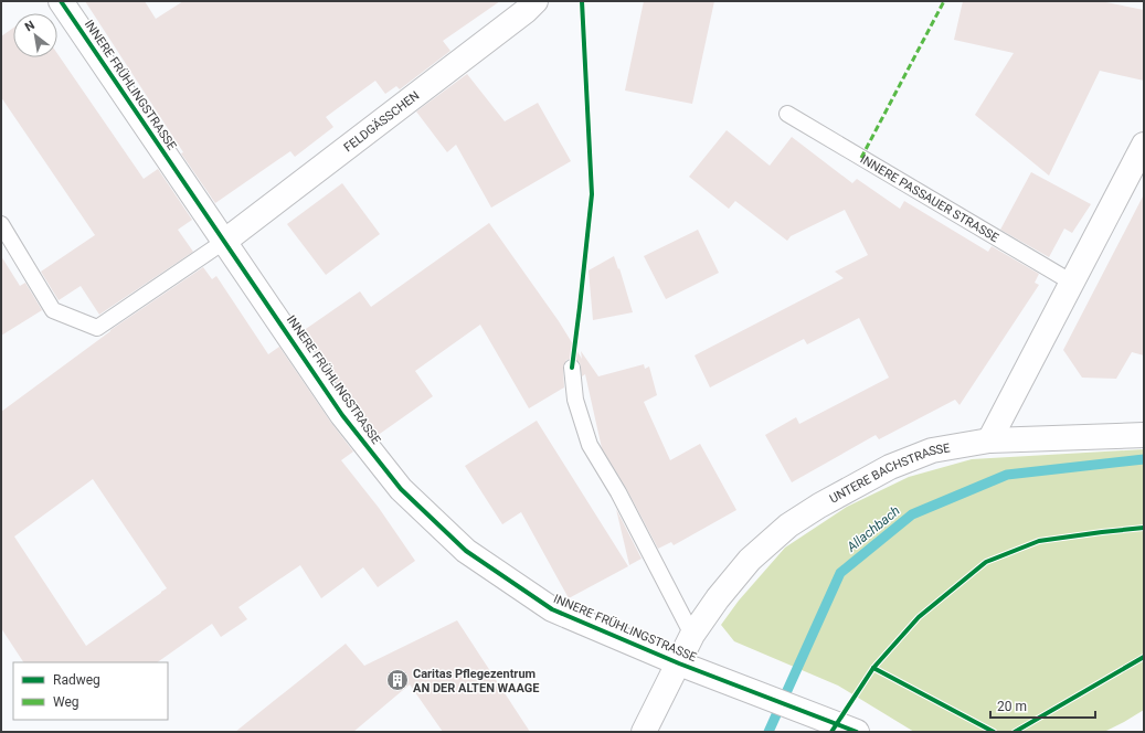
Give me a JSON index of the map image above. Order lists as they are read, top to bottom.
{
  "streets": {
    "street": ["INNERE FRÜHLINGSTRASSE", "FELDGÄSSCHEN", "UNTERE BACHSTRASSE"],
    "lane": ["INNERE PASSAUER STRASSE"]
  },
  "crossings": [
    ["INNERE FRÜHLINGSTRASSE", "FELDGÄSSCHEN"],
    ["INNERE FRÜHLINGSTRASSE", "UNTERE BACHSTRASSE"]
  ],
  "water": ["Allachbach"],
  "places": {
    "building": ["Caritas Pflegezentrum AN DER ALTEN WAAGE"]
  },
  "legend": ["Radweg", "Weg"],
  "scale_bar": "20 m",
  "north": "top left"
}
